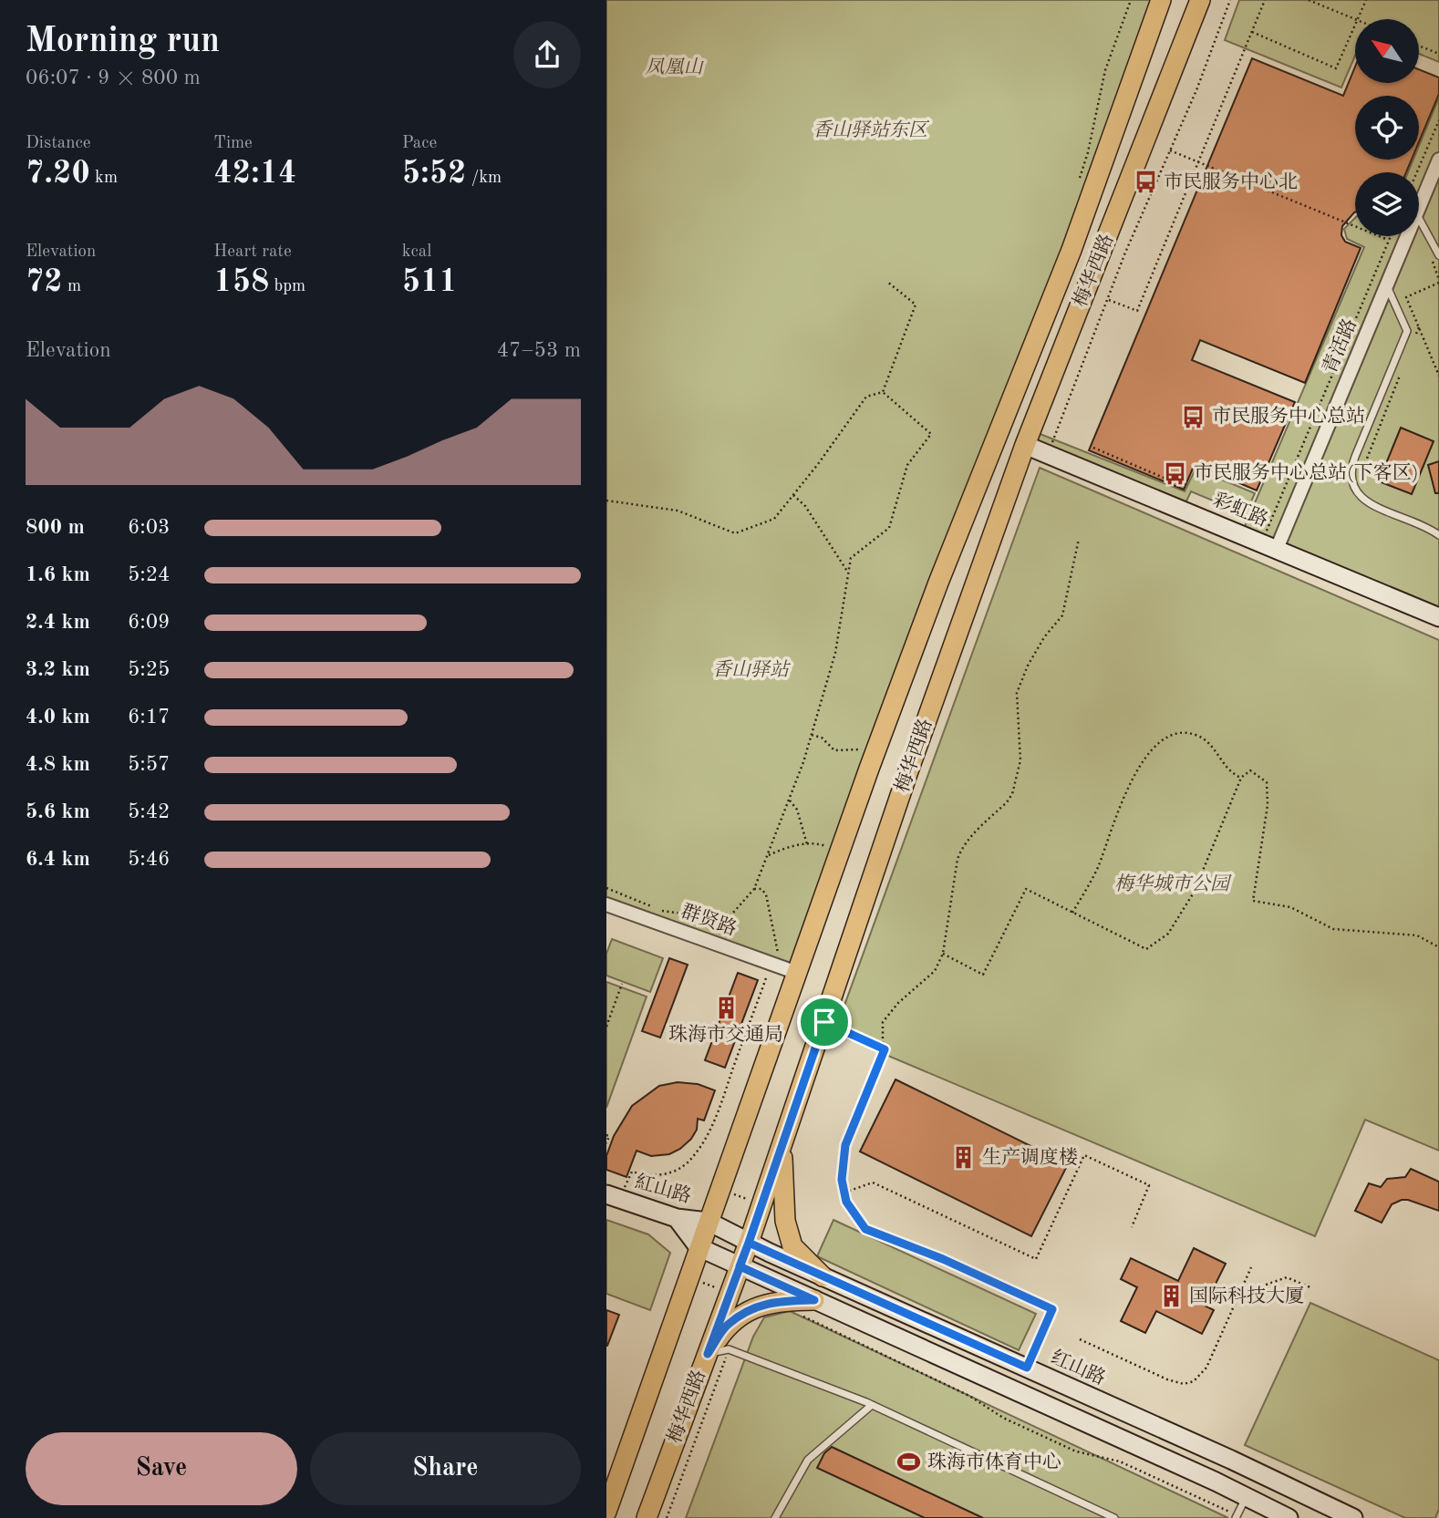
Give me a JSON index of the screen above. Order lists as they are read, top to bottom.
{
  "streets": {
    "main road": [
      "梅华西路",
      "彩虹路",
      "紅山路",
      "红山路"
    ],
    "street": ["青活路", "群贤路"]
  },
  "crossings": [
    ["梅华西路", "彩虹路"],
    ["梅华西路", "群贤路"],
    ["梅华西路", "紅山路"],
    ["梅华西路", "红山路"],
    ["青活路", "彩虹路"],
    ["紅山路", "红山路"]
  ],
  "parks": [
    "凤凰山",
    "香山驿站东区",
    "香山驿站",
    "梅华城市公园"
  ],
  "places": {
    "bus stop": ["市民服务中心北", "市民服务中心总站", "市民服务中心总站(下客区)"],
    "building": ["珠海市交通局", "生产调度楼", "国际科技大厦"],
    "sports": ["珠海市体育中心"]
  },
  "north": "top left",
  "page": {
    "heading": ["Morning run", "06:07 · 9 × 800 m"],
    "stats": [
      ["Distance", "7.20 km"],
      ["Time", "42:14"],
      ["Pace", "5:52 /km"],
      ["Elevation", "72 m"],
      ["Heart rate", "158 bpm"],
      ["kcal", "511"]
    ],
    "chart": ["Elevation", "47–53 m"],
    "list": [
      {
        "name": "800 m",
        "note": "6:03"
      },
      {
        "name": "1.6 km",
        "note": "5:24"
      },
      {
        "name": "2.4 km",
        "note": "6:09"
      },
      {
        "name": "3.2 km",
        "note": "5:25"
      },
      {
        "name": "4.0 km",
        "note": "6:17"
      },
      {
        "name": "4.8 km",
        "note": "5:57"
      },
      {
        "name": "5.6 km",
        "note": "5:42"
      },
      {
        "name": "6.4 km",
        "note": "5:46"
      }
    ],
    "buttons": ["Save", "Share"]
  }
}
